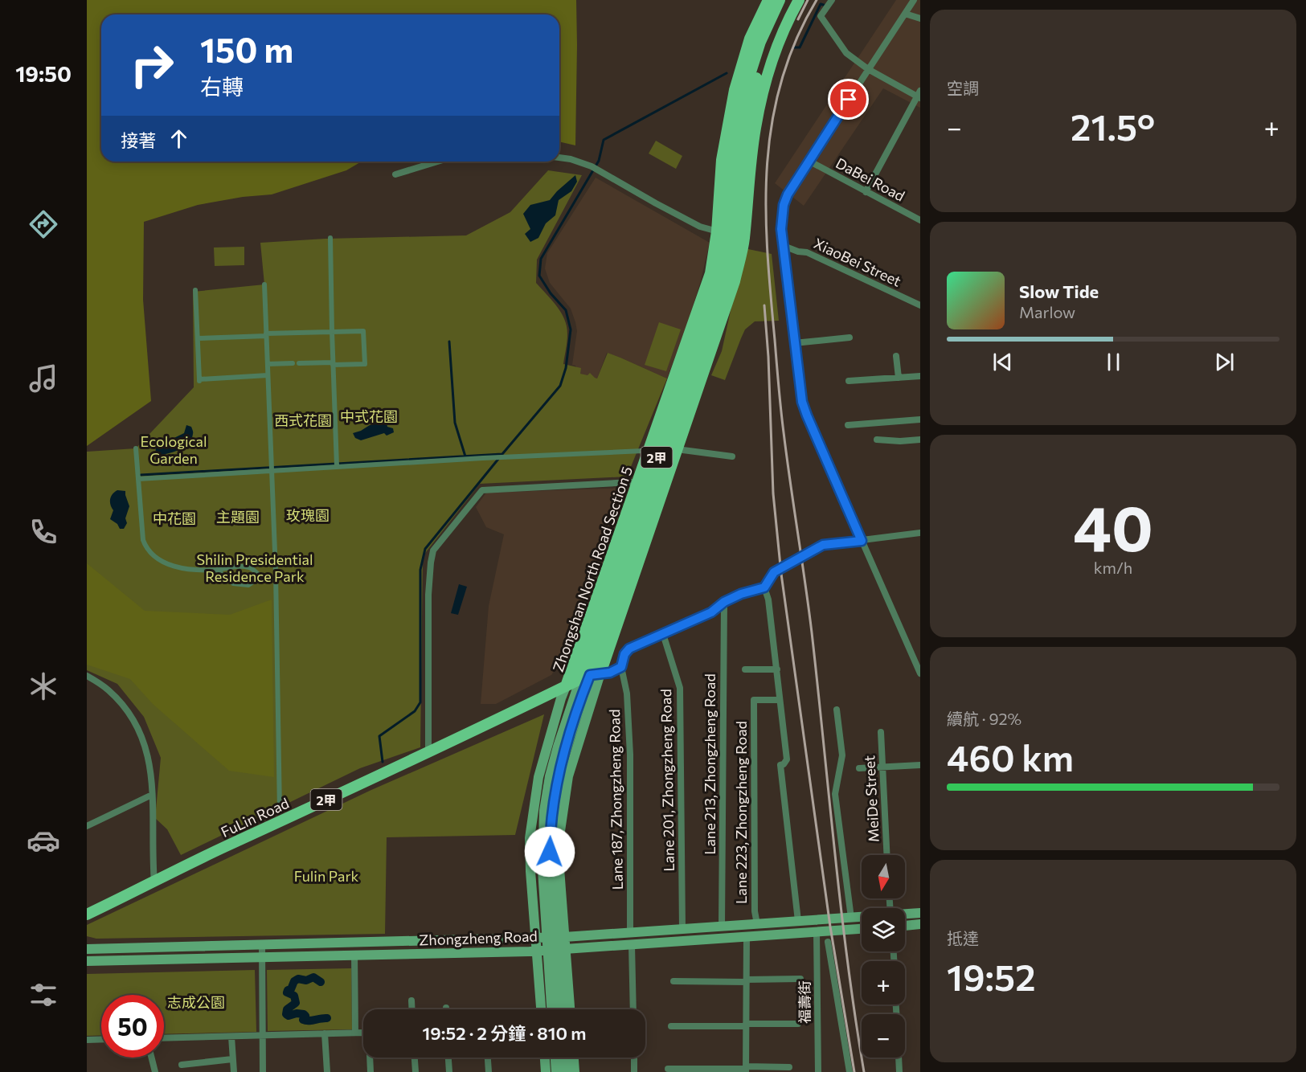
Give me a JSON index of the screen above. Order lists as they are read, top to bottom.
{
  "streets": {
    "main road": [
      "2甲",
      "Zhongshan North Road Section 5",
      "FuLin Road",
      "Zhongzheng Road"
    ],
    "street": [
      "DaBei Road",
      "XiaoBei Street",
      "Lane 213, Zhongzheng Road",
      "Lane 201, Zhongzheng Road",
      "MeiDe Street",
      "Lane 187, Zhongzheng Road",
      "Lane 223, Zhongzheng Road",
      "福壽街"
    ]
  },
  "crossings": [
    ["2甲", "Zhongshan North Road Section 5"],
    ["2甲", "FuLin Road"],
    ["Zhongshan North Road Section 5", "FuLin Road"],
    ["Zhongshan North Road Section 5", "Zhongzheng Road"],
    ["Lane 213, Zhongzheng Road", "Zhongzheng Road"],
    ["Lane 201, Zhongzheng Road", "Zhongzheng Road"],
    ["Lane 187, Zhongzheng Road", "Zhongzheng Road"],
    ["Lane 223, Zhongzheng Road", "Zhongzheng Road"],
    ["Zhongzheng Road", "福壽街"]
  ],
  "parks": [
    "中式花園",
    "西式花園",
    "Ecological Garden",
    "玫瑰園",
    "主題園",
    "中花園",
    "Shilin Presidential Residence Park",
    "Fulin Park",
    "志成公園"
  ],
  "north": "bottom",
  "page": {
    "tabs": "19:50",
    "tile": [
      "空調",
      ["40", "km/h"],
      ["續航 · 92%", "460 km"],
      ["抵達", "19:52"]
    ],
    "turn": ["150 m", "右轉"],
    "heat": ["−", "21.5°", "+"],
    "then": "接著",
    "song": ["Slow Tide", "Marlow"],
    "map_buttons": ["+", "−"],
    "limit": "50",
    "trip": "19:52 · 2 分鐘 · 810 m"
  }
}
